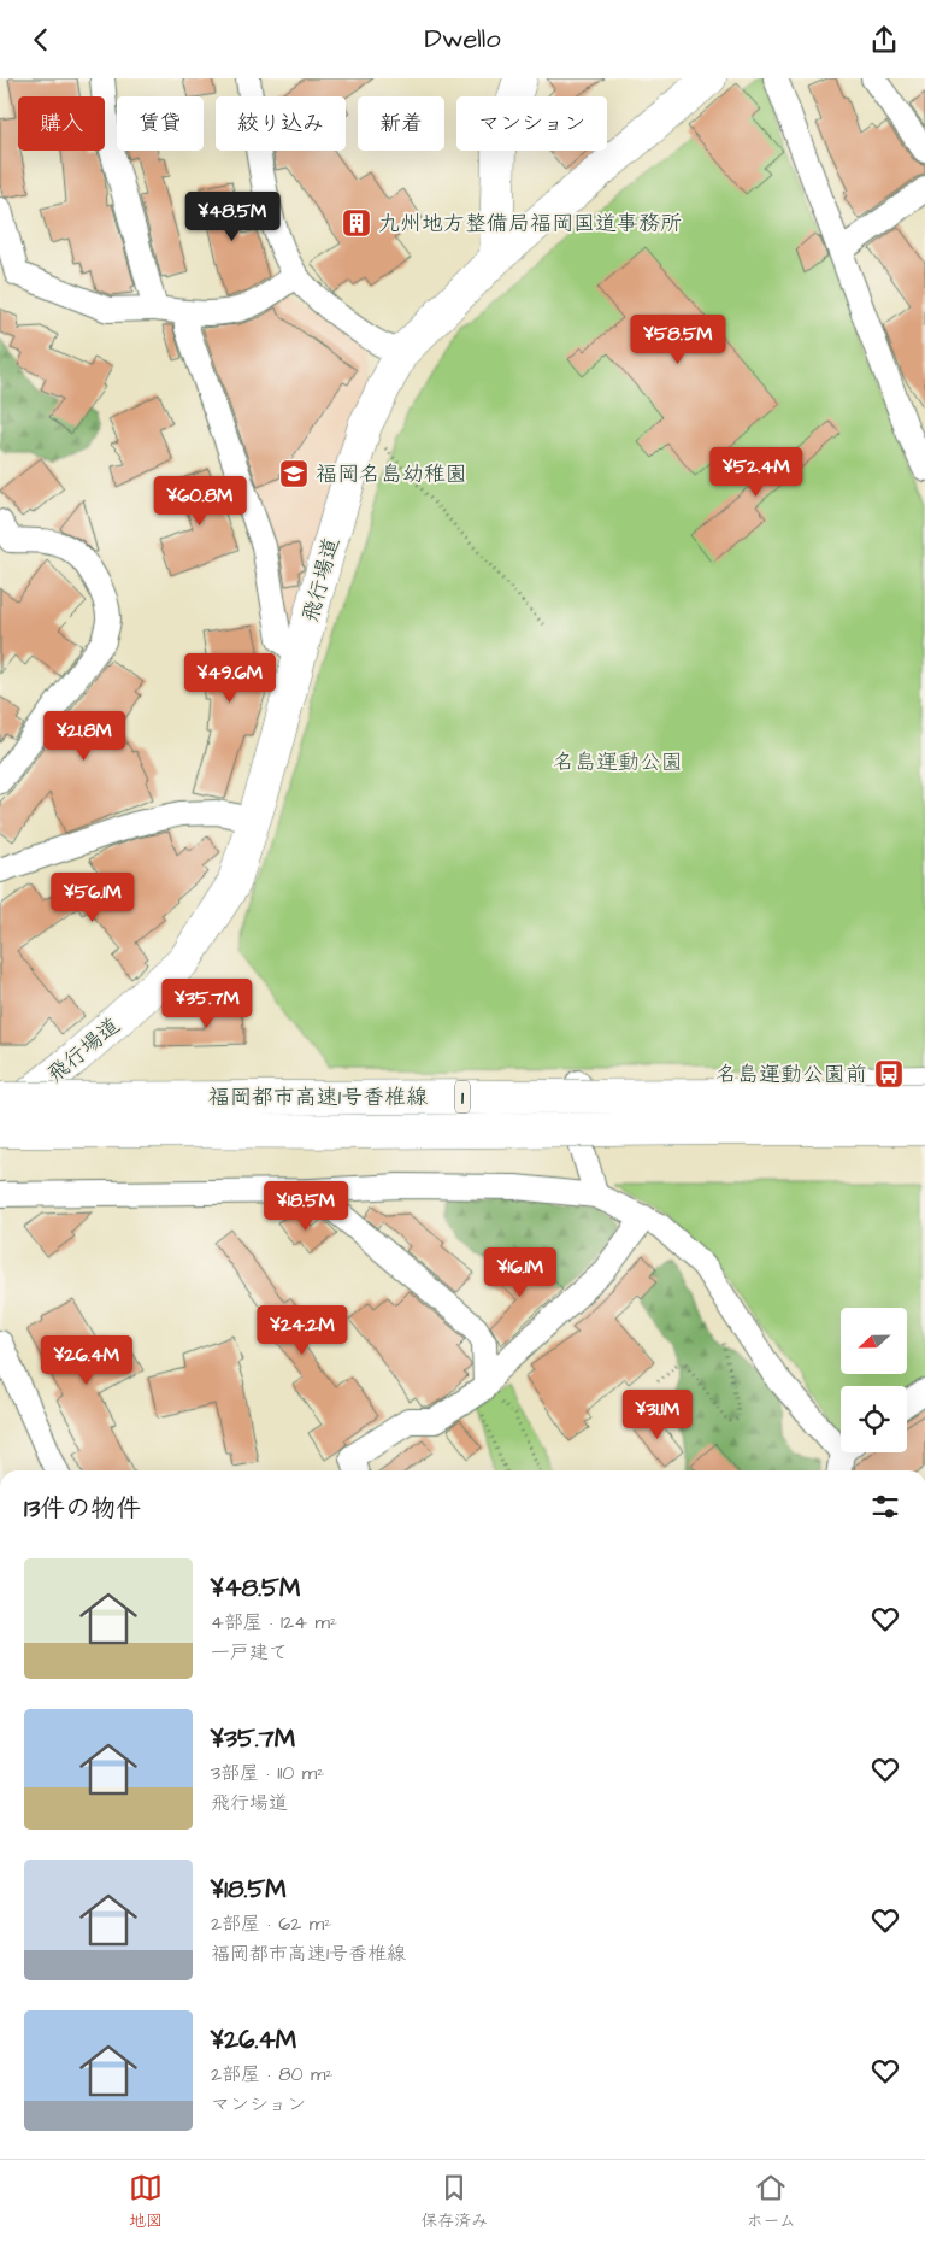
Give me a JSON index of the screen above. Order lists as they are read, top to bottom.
{
  "streets": {
    "main road": ["飛行場道", "福岡都市高速1号香椎線", "1"]
  },
  "crossings": [
    ["飛行場道", "福岡都市高速1号香椎線"]
  ],
  "parks": ["名島運動公園"],
  "places": {
    "building": ["九州地方整備局福岡国道事務所"],
    "school or university": ["福岡名島幼稚園"],
    "bus stop": ["名島運動公園前"]
  },
  "north": "left",
  "page": {
    "header": "Dwello",
    "chip": [
      "購入",
      "賃貸",
      "絞り込み",
      "新着",
      "マンション"
    ],
    "price": [
      "¥48.5M",
      "¥58.5M",
      "¥52.4M",
      "¥60.8M",
      "¥49.6M",
      "¥21.8M",
      "¥56.1M",
      "¥35.7M",
      "¥18.5M",
      "¥16.1M",
      "¥24.2M",
      "¥26.4M",
      "¥31.1M"
    ],
    "heading": "13件の物件",
    "list": [
      {
        "name": "¥48.5M",
        "note": "4部屋 · 124 m² · 一戸建て"
      },
      {
        "name": "¥35.7M",
        "note": "3部屋 · 110 m² · 飛行場道"
      },
      {
        "name": "¥18.5M",
        "note": "2部屋 · 62 m² · 福岡都市高速1号香椎線"
      },
      {
        "name": "¥26.4M",
        "note": "2部屋 · 80 m² · マンション"
      }
    ],
    "tabs": ["地図", "保存済み", "ホーム"]
  }
}
